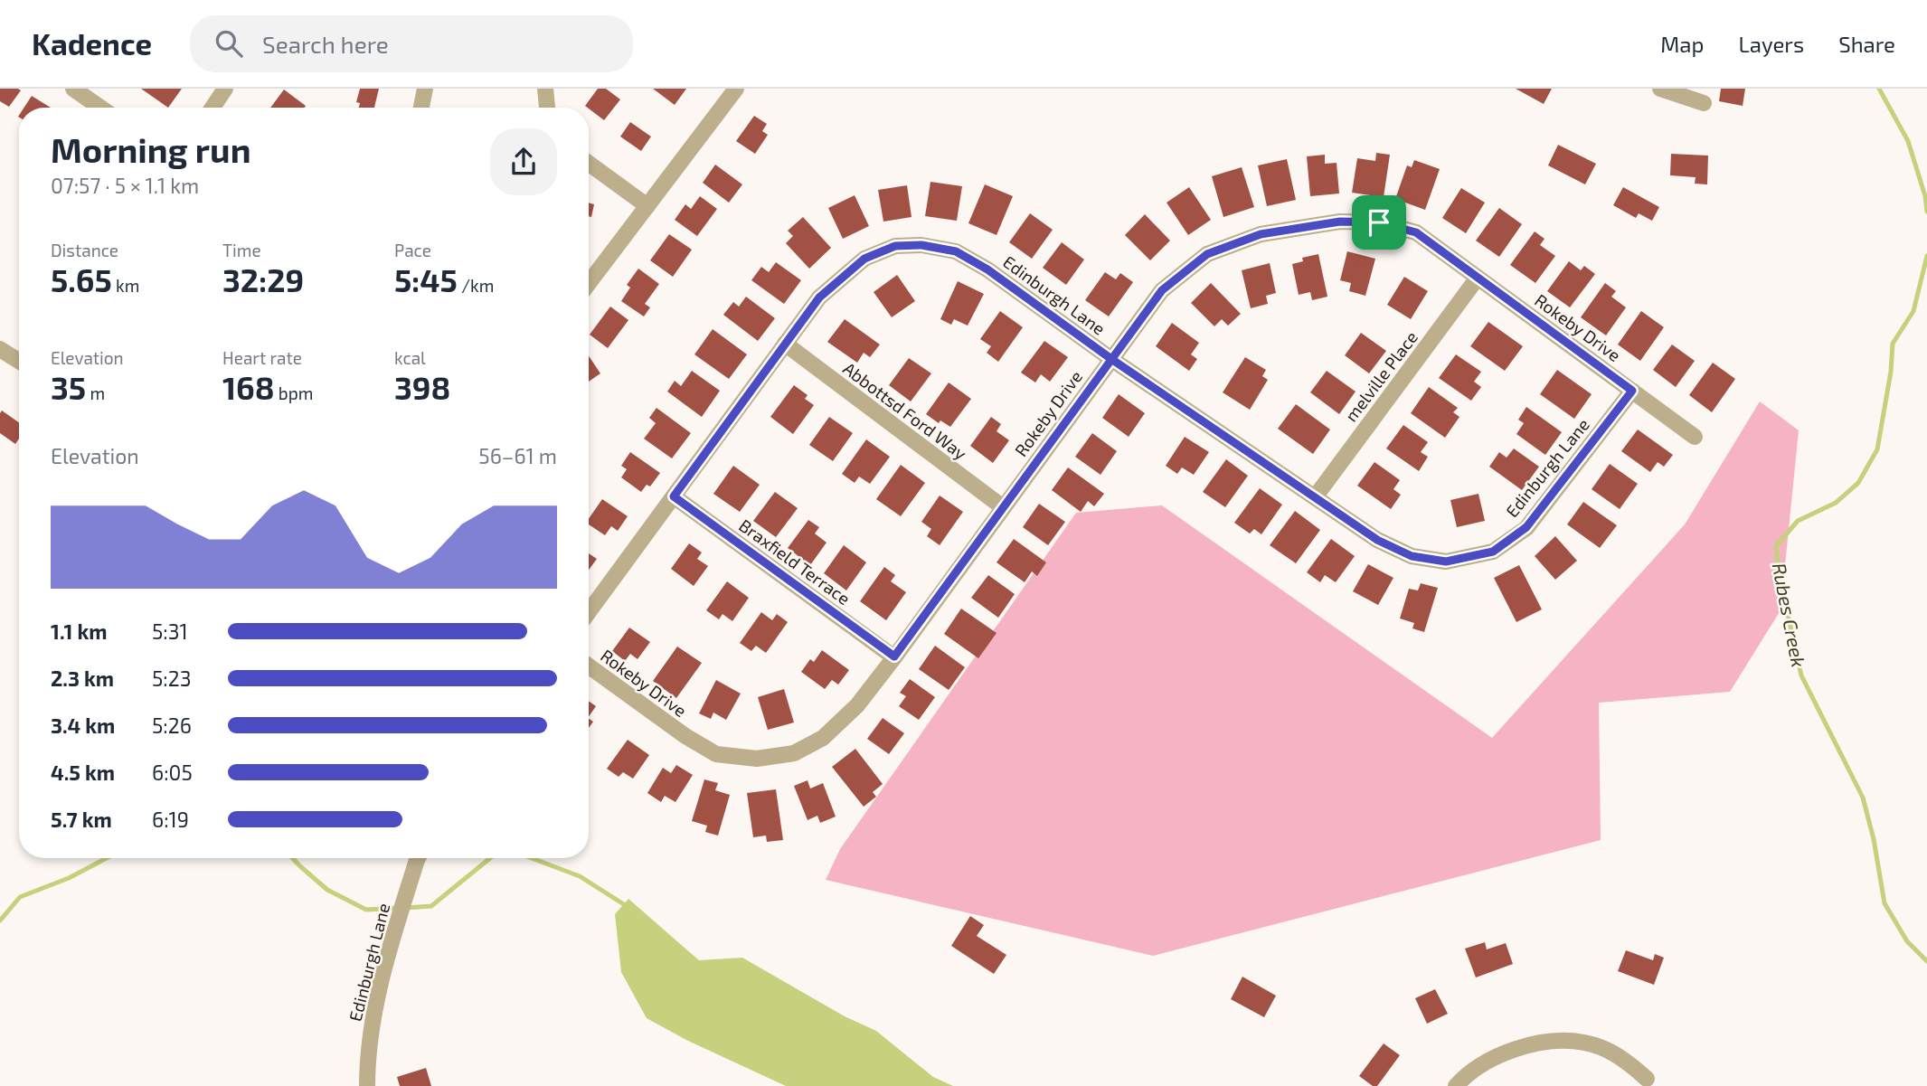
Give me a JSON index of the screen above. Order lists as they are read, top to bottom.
{
  "streets": {
    "street": [
      "Edinburgh Lane",
      "Rokeby Drive",
      "melville Place",
      "Abbottsd Ford Way",
      "Braxfield Terrace"
    ]
  },
  "crossings": [
    ["Edinburgh Lane", "Rokeby Drive"],
    ["Edinburgh Lane", "melville Place"],
    ["Edinburgh Lane", "Abbottsd Ford Way"],
    ["Edinburgh Lane", "Braxfield Terrace"],
    ["Rokeby Drive", "melville Place"],
    ["Rokeby Drive", "Abbottsd Ford Way"],
    ["Rokeby Drive", "Braxfield Terrace"]
  ],
  "water": ["Rubes Creek"],
  "page": {
    "header": "Kadence",
    "search": "Search here",
    "nav": ["Map", "Layers", "Share"],
    "heading": ["Morning run", "07:57 · 5 × 1.1 km"],
    "stats": [
      ["Distance", "5.65 km"],
      ["Time", "32:29"],
      ["Pace", "5:45 /km"],
      ["Elevation", "35 m"],
      ["Heart rate", "168 bpm"],
      ["kcal", "398"]
    ],
    "chart": ["Elevation", "56–61 m"],
    "list": [
      {
        "name": "1.1 km",
        "note": "5:31"
      },
      {
        "name": "2.3 km",
        "note": "5:23"
      },
      {
        "name": "3.4 km",
        "note": "5:26"
      },
      {
        "name": "4.5 km",
        "note": "6:05"
      },
      {
        "name": "5.7 km",
        "note": "6:19"
      }
    ]
  }
}
